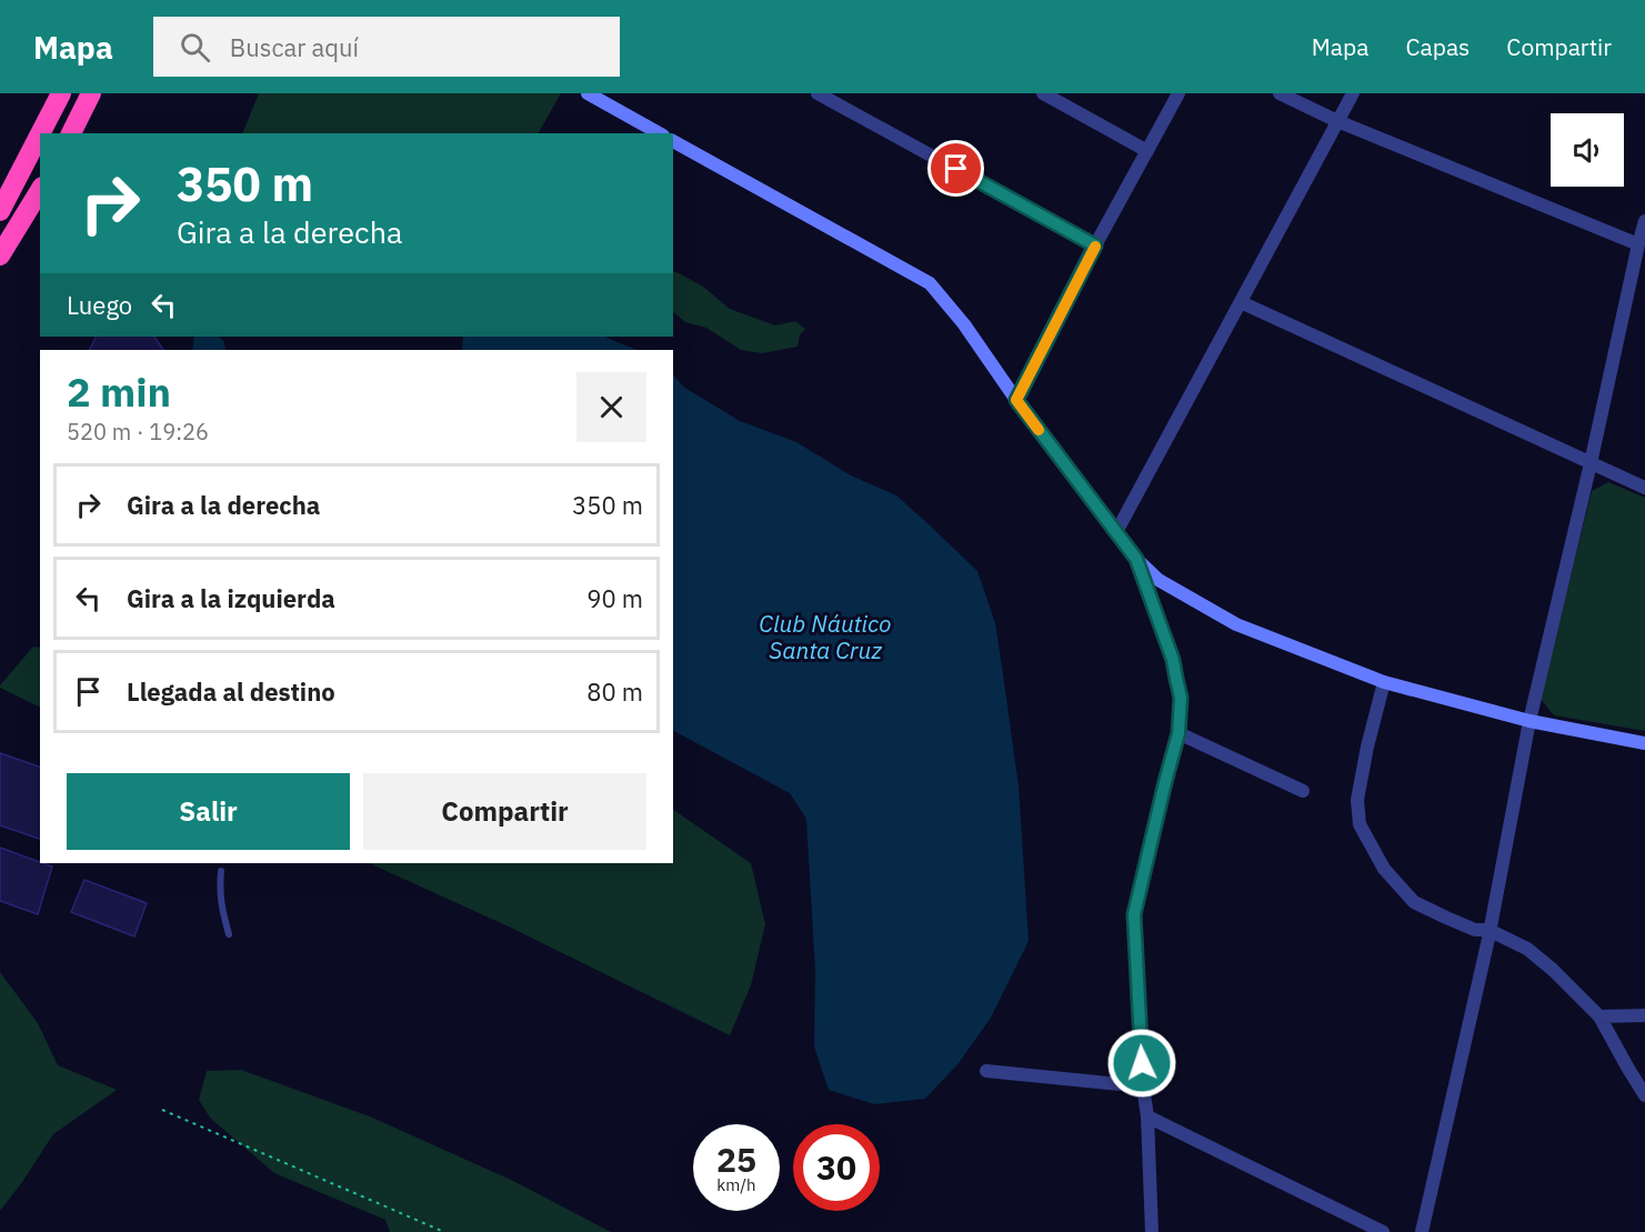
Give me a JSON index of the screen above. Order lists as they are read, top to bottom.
{
  "water": ["Club Náutico Santa Cruz"],
  "page": {
    "header": "Mapa",
    "search": "Buscar aquí",
    "nav": ["Mapa", "Capas", "Compartir"],
    "turn": ["350 m", "Gira a la derecha"],
    "then": "Luego",
    "heading": ["2 min", "520 m · 19:26"],
    "list": [
      {
        "name": "Gira a la derecha",
        "value": "350 m"
      },
      {
        "name": "Gira a la izquierda",
        "value": "90 m"
      },
      {
        "name": "Llegada al destino",
        "value": "80 m"
      }
    ],
    "buttons": ["Salir", "Compartir"],
    "speed": "25 km/h",
    "limit": "30"
  }
}
